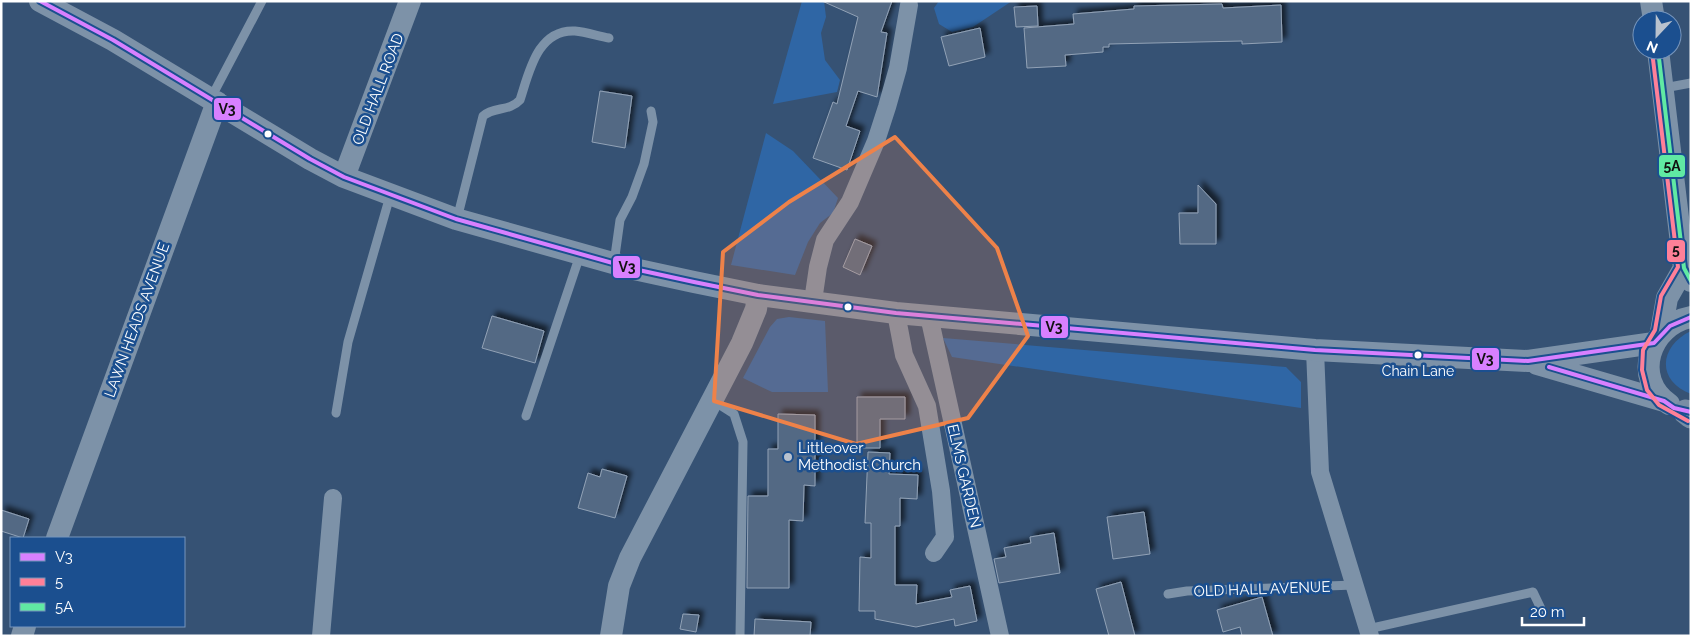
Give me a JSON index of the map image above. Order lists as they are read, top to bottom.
{
  "streets": {
    "street": [
      "OLD HALL ROAD",
      "LAWN HEADS AVENUE",
      "ELMS GARDEN",
      "OLD HALL AVENUE"
    ]
  },
  "places": ["Chain Lane", "Littleover Methodist Church"],
  "lines": ["transit line V3", "transit line 5", "transit line 5A"],
  "legend": ["V3", "5", "5A"],
  "scale_bar": "20 m",
  "north": "bottom"
}
